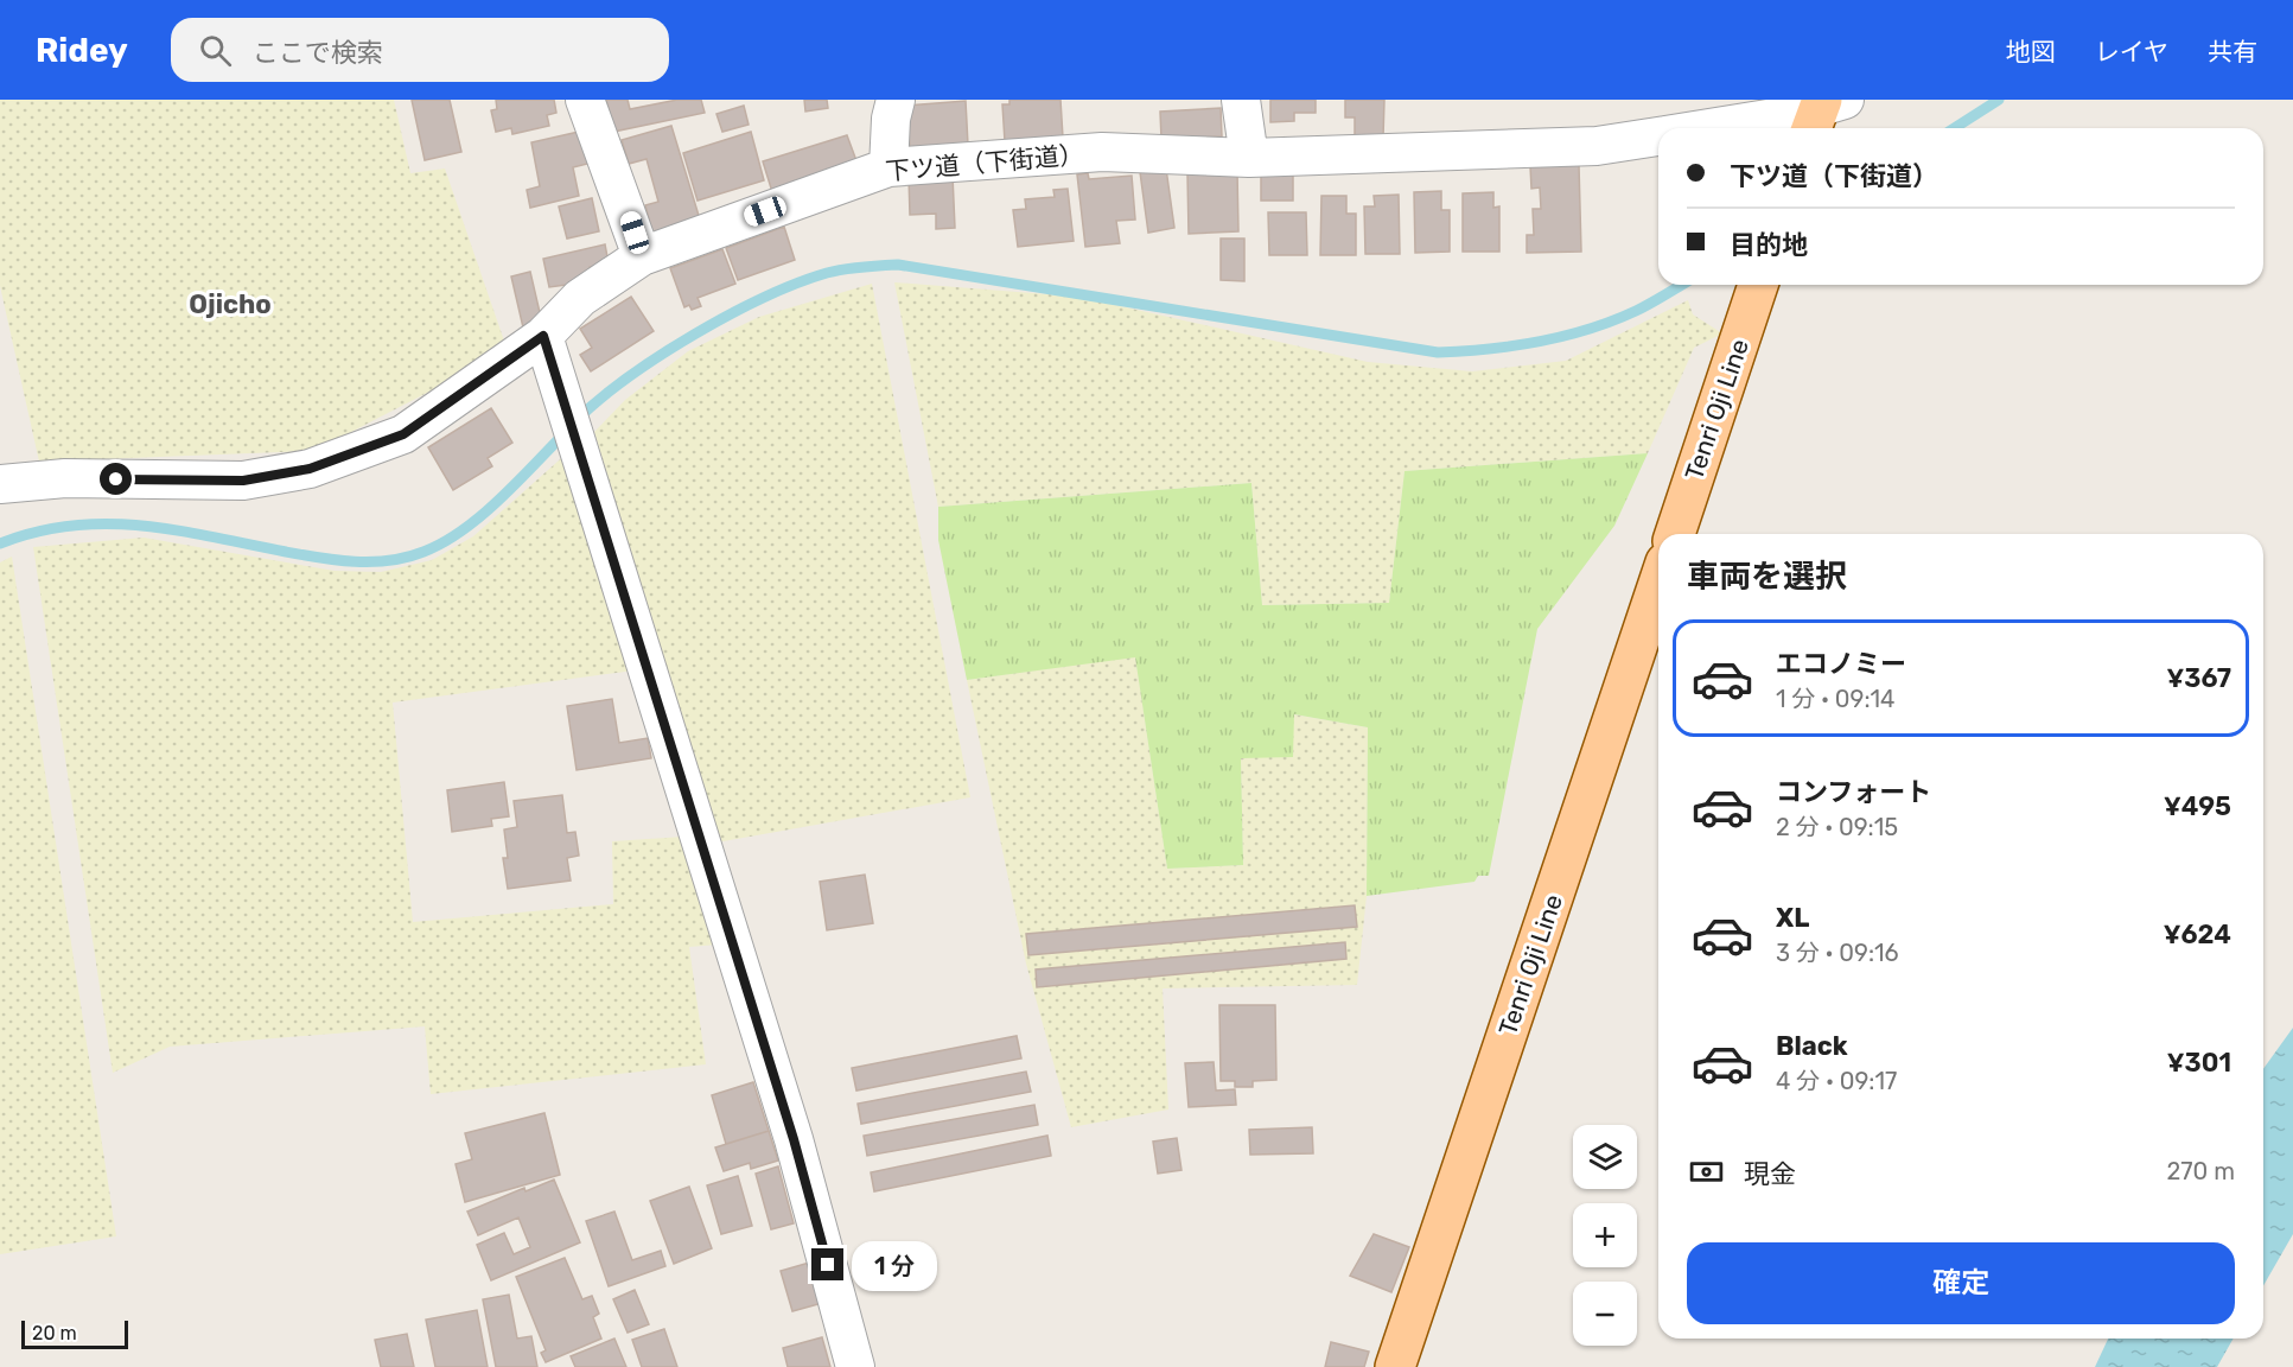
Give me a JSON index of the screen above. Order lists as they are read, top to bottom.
{
  "streets": {
    "main road": ["Tenri Oji Line"],
    "street": ["下ツ道（下街道）"]
  },
  "districts": ["Ojicho"],
  "scale_bar": "20 m",
  "page": {
    "header": "Ridey",
    "search": "ここで検索",
    "nav": ["地図", "レイヤ", "共有"],
    "banner": ["下ツ道（下街道）", "目的地"],
    "heading": "車両を選択",
    "list": [
      {
        "name": "エコノミー",
        "note": "1 分 · 09:14",
        "value": "¥367"
      },
      {
        "name": "コンフォート",
        "note": "2 分 · 09:15",
        "value": "¥495"
      },
      {
        "name": "XL",
        "note": "3 分 · 09:16",
        "value": "¥624"
      },
      {
        "name": "Black",
        "note": "4 分 · 09:17",
        "value": "¥301"
      }
    ],
    "map_buttons": ["+", "−"],
    "pay": ["現金", "270 m"],
    "buttons": "確定",
    "bubble": "1 分",
    "scale": "20 m"
  }
}
